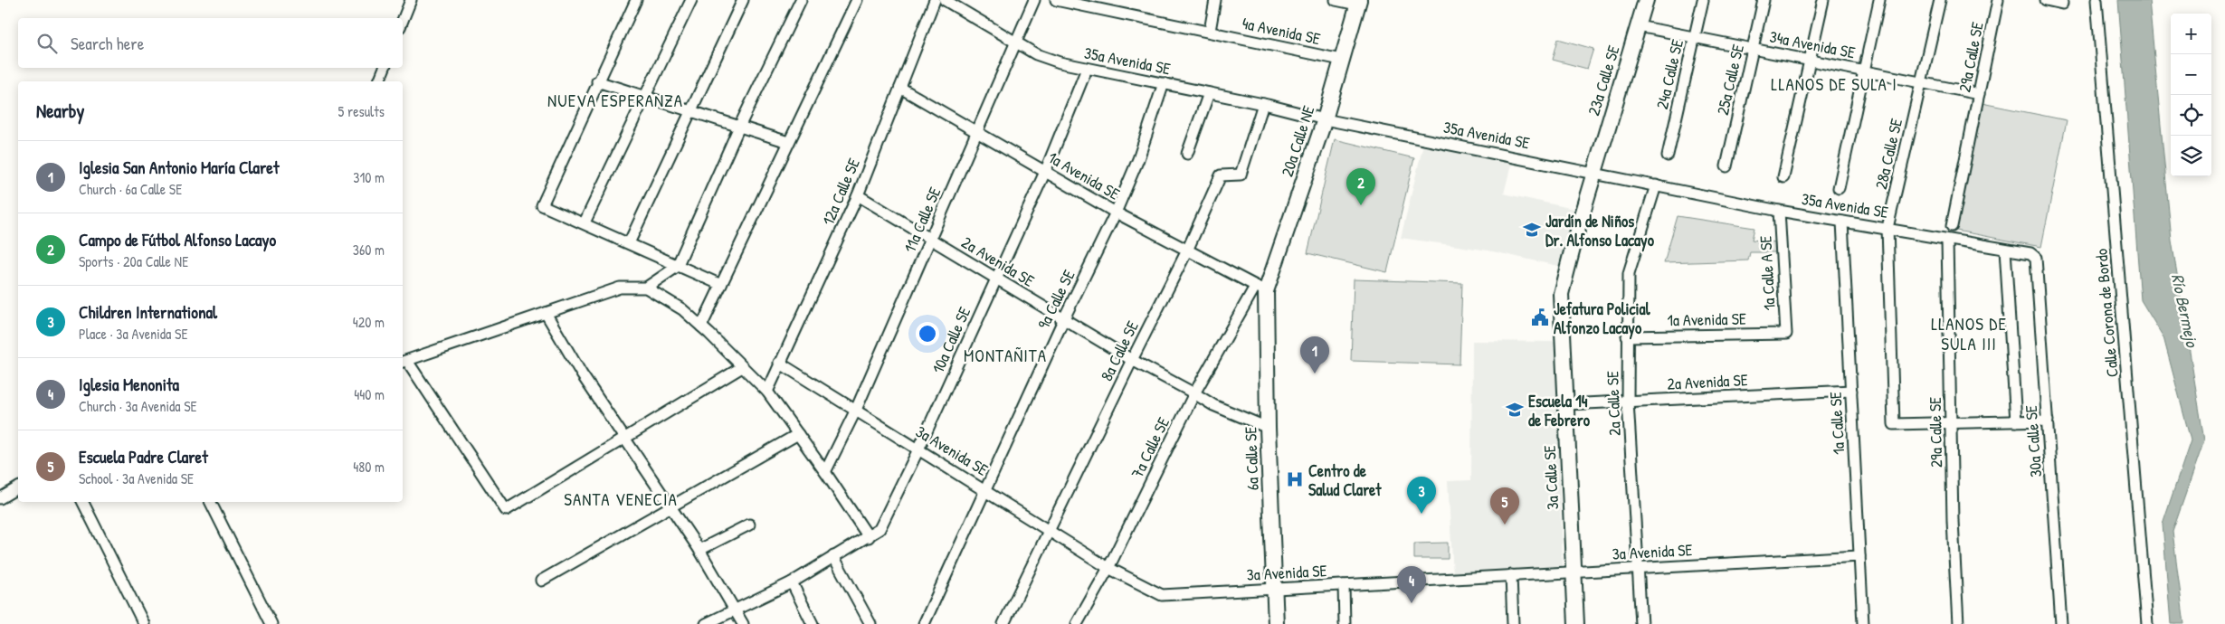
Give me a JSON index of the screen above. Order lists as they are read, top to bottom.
{
  "streets": {
    "street": [
      "4a Avenida SE",
      "34a Avenida SE",
      "29a Calle SE",
      "35a Avenida SE",
      "24a Calle SE",
      "25a Calle SE",
      "23a Calle SE",
      "20a Calle NE",
      "28a Calle SE",
      "1a Avenida SE",
      "12a Calle SE",
      "11a Calle SE",
      "2a Avenida SE",
      "1a Calle A SE",
      "9a Calle SE",
      "Calle Corona de Bordo",
      "10a Calle SE",
      "8a Calle SE",
      "2a Calle SE",
      "1a Calle SE",
      "30a Calle SE",
      "7a Calle SE",
      "3a Avenida SE",
      "6a Calle SE",
      "3a Calle SE"
    ]
  },
  "crossings": [
    ["4a Avenida SE", "20a Calle NE"],
    ["34a Avenida SE", "29a Calle SE"],
    ["34a Avenida SE", "24a Calle SE"],
    ["34a Avenida SE", "25a Calle SE"],
    ["34a Avenida SE", "23a Calle SE"],
    ["34a Avenida SE", "28a Calle SE"],
    ["29a Calle SE", "35a Avenida SE"],
    ["29a Calle SE", "28a Calle SE"],
    ["35a Avenida SE", "23a Calle SE"],
    ["35a Avenida SE", "20a Calle NE"],
    ["35a Avenida SE", "28a Calle SE"],
    ["35a Avenida SE", "11a Calle SE"],
    ["35a Avenida SE", "1a Calle A SE"],
    ["35a Avenida SE", "9a Calle SE"],
    ["35a Avenida SE", "10a Calle SE"],
    ["35a Avenida SE", "8a Calle SE"],
    ["35a Avenida SE", "2a Calle SE"],
    ["35a Avenida SE", "1a Calle SE"],
    ["35a Avenida SE", "30a Calle SE"],
    ["35a Avenida SE", "3a Calle SE"],
    ["23a Calle SE", "3a Calle SE"],
    ["20a Calle NE", "1a Avenida SE"],
    ["20a Calle NE", "7a Calle SE"],
    ["20a Calle NE", "6a Calle SE"],
    ["1a Avenida SE", "12a Calle SE"],
    ["1a Avenida SE", "11a Calle SE"],
    ["1a Avenida SE", "1a Calle A SE"],
    ["1a Avenida SE", "9a Calle SE"],
    ["1a Avenida SE", "10a Calle SE"],
    ["1a Avenida SE", "8a Calle SE"],
    ["1a Avenida SE", "2a Calle SE"],
    ["1a Avenida SE", "7a Calle SE"],
    ["1a Avenida SE", "6a Calle SE"],
    ["12a Calle SE", "2a Avenida SE"],
    ["12a Calle SE", "3a Avenida SE"],
    ["11a Calle SE", "2a Avenida SE"],
    ["11a Calle SE", "3a Avenida SE"],
    ["2a Avenida SE", "9a Calle SE"],
    ["2a Avenida SE", "10a Calle SE"],
    ["2a Avenida SE", "8a Calle SE"],
    ["2a Avenida SE", "2a Calle SE"],
    ["2a Avenida SE", "1a Calle SE"],
    ["2a Avenida SE", "7a Calle SE"],
    ["2a Avenida SE", "6a Calle SE"],
    ["2a Avenida SE", "3a Calle SE"],
    ["9a Calle SE", "3a Avenida SE"],
    ["10a Calle SE", "3a Avenida SE"],
    ["8a Calle SE", "3a Avenida SE"],
    ["2a Calle SE", "3a Avenida SE"],
    ["1a Calle SE", "3a Avenida SE"],
    ["7a Calle SE", "3a Avenida SE"],
    ["7a Calle SE", "6a Calle SE"],
    ["3a Avenida SE", "6a Calle SE"],
    ["3a Avenida SE", "3a Calle SE"]
  ],
  "districts": [
    "LLANOS DE SULA I",
    "NUEVA ESPERANZA",
    "LLANOS DE SULA III",
    "MONTAÑITA",
    "SANTA VENECIA"
  ],
  "water": ["Río Bermejo"],
  "places": {
    "school or university": ["Jardín de Niños Dr. Alfonso Lacayo", "Escuela 14 de Febrero"],
    "public building": ["Jefatura Policial Alfonzo Lacayo"],
    "hospital": ["Centro de Salud Claret"]
  },
  "page": {
    "map_buttons": ["+", "−"],
    "search": "Search here",
    "heading": ["Nearby", "5 results"],
    "list": [
      {
        "mark": "1",
        "name": "Iglesia San Antonio María Claret",
        "note": "Church · 6a Calle SE",
        "value": "310 m"
      },
      {
        "mark": "2",
        "name": "Campo de Fútbol Alfonso Lacayo",
        "note": "Sports · 20a Calle NE",
        "value": "360 m"
      },
      {
        "mark": "3",
        "name": "Children International",
        "note": "Place · 3a Avenida SE",
        "value": "420 m"
      },
      {
        "mark": "4",
        "name": "Iglesia Menonita",
        "note": "Church · 3a Avenida SE",
        "value": "440 m"
      },
      {
        "mark": "5",
        "name": "Escuela Padre Claret",
        "note": "School · 3a Avenida SE",
        "value": "480 m"
      }
    ],
    "pins": [
      "2",
      "1",
      "3",
      "5",
      "4"
    ]
  }
}
